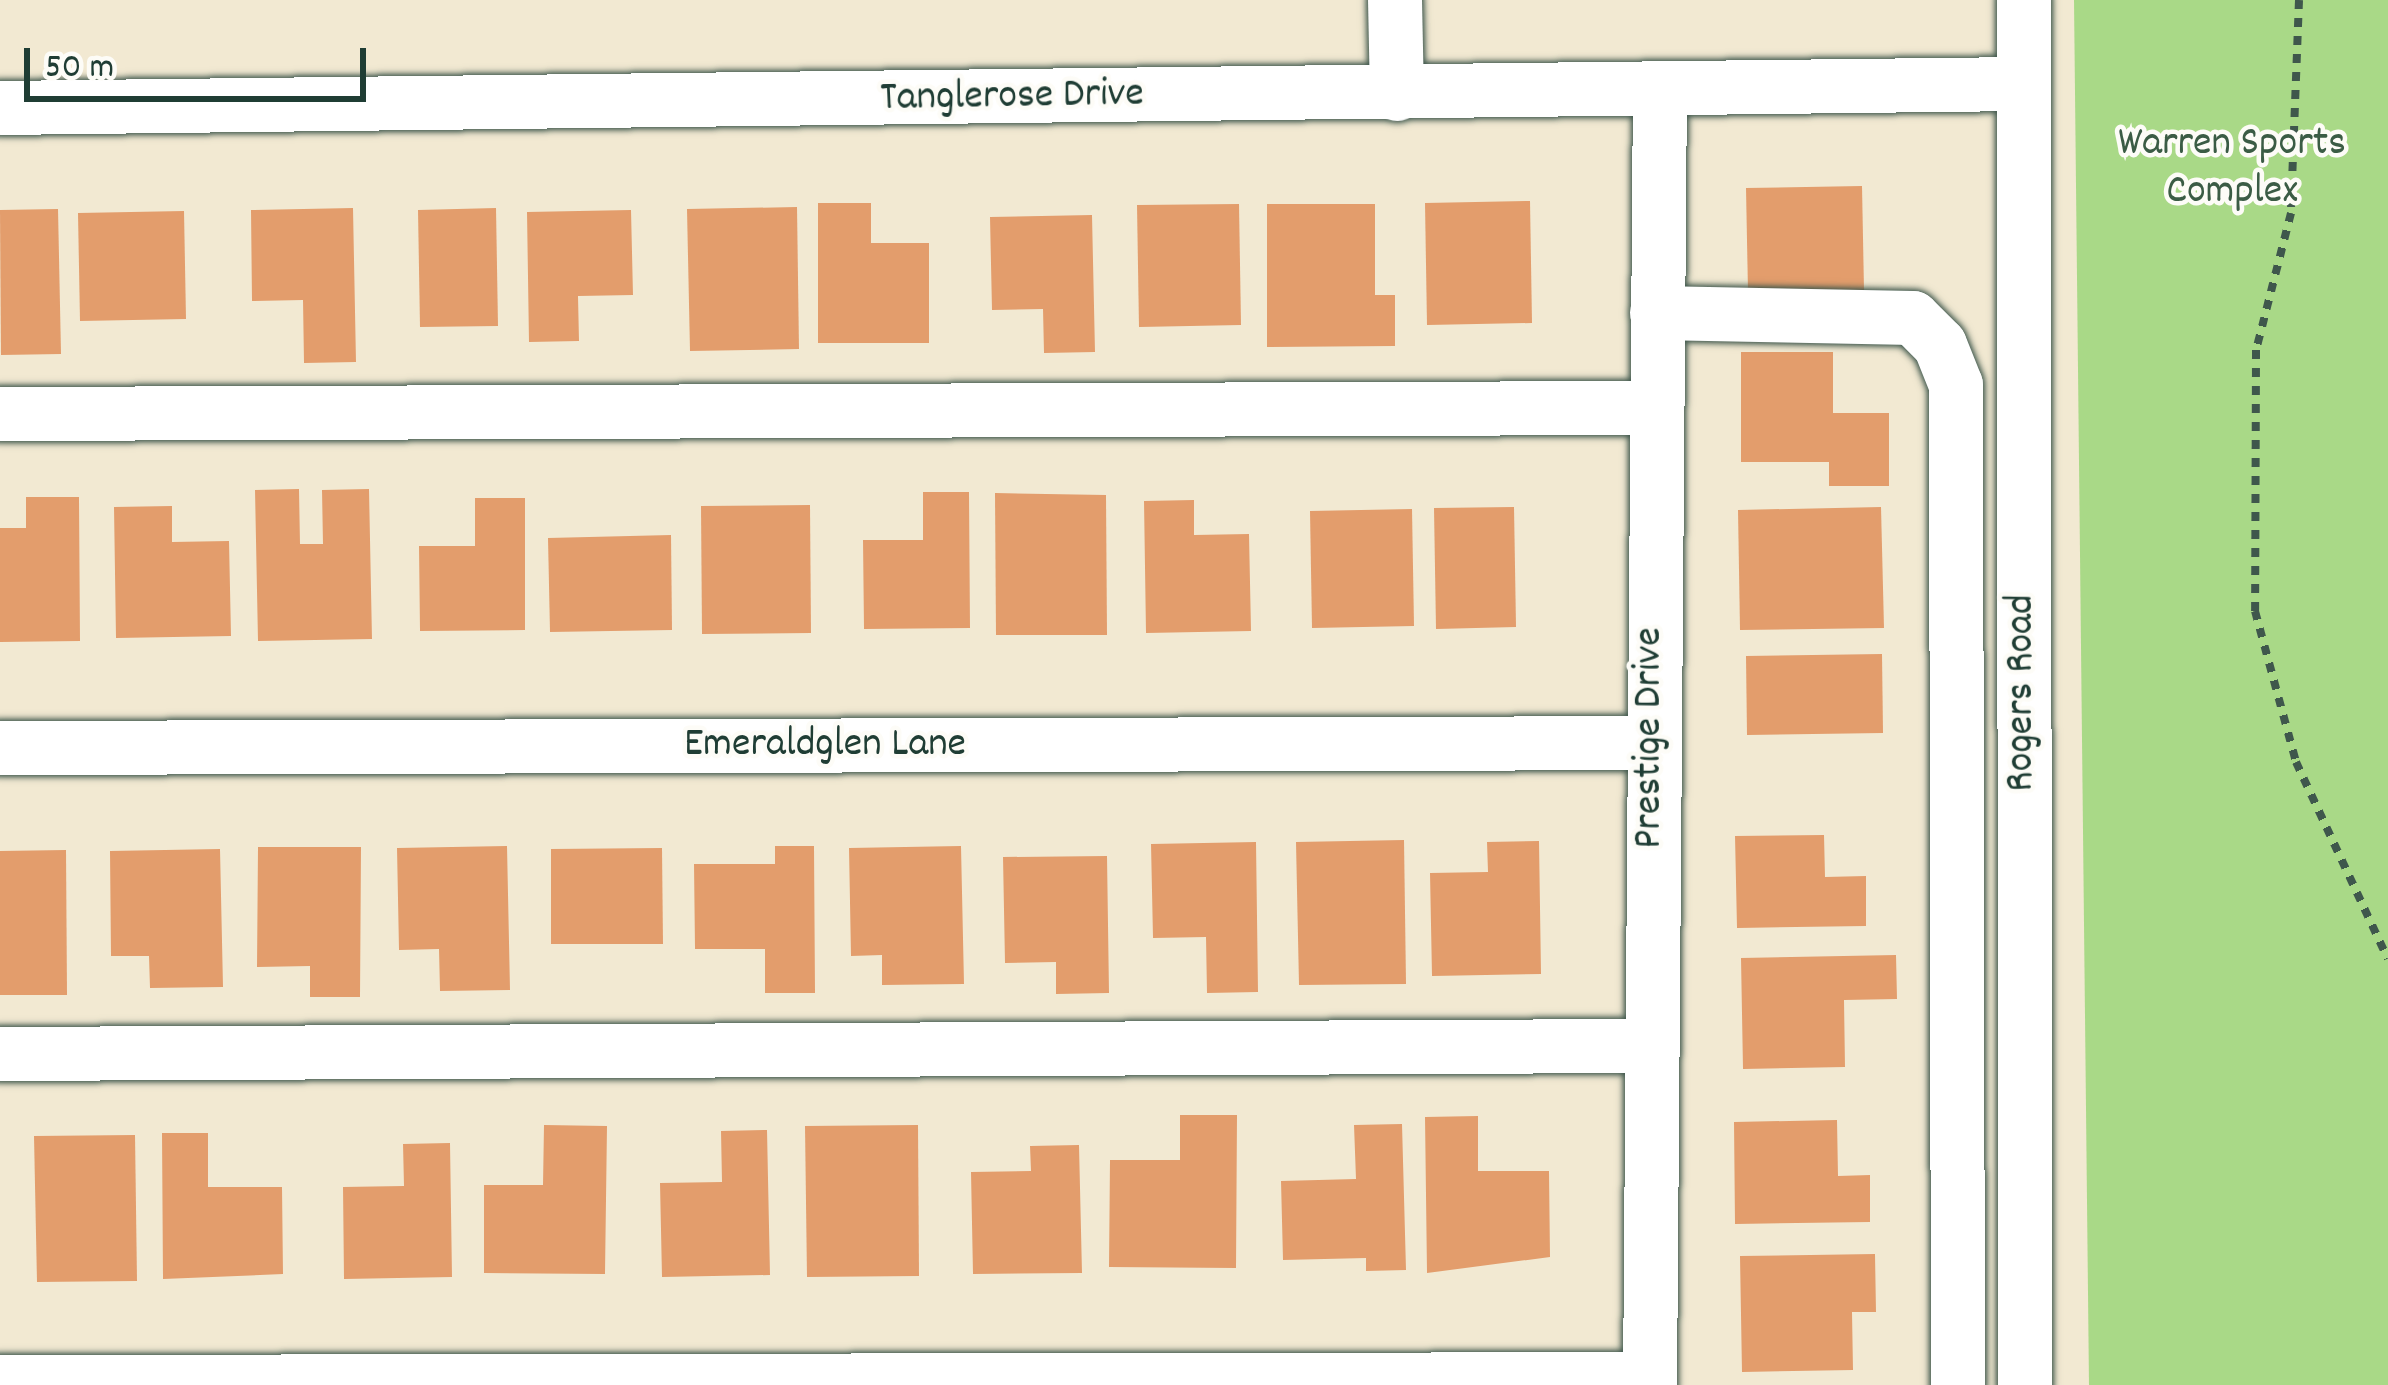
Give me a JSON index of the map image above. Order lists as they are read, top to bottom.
{
  "streets": {
    "street": [
      "Tanglerose Drive",
      "Rogers Road",
      "Prestige Drive",
      "Emeraldglen Lane"
    ]
  },
  "crossings": [
    ["Tanglerose Drive", "Rogers Road"],
    ["Tanglerose Drive", "Prestige Drive"],
    ["Prestige Drive", "Emeraldglen Lane"]
  ],
  "parks": ["Warren Sports Complex"],
  "scale_bar": "50 m"
}
